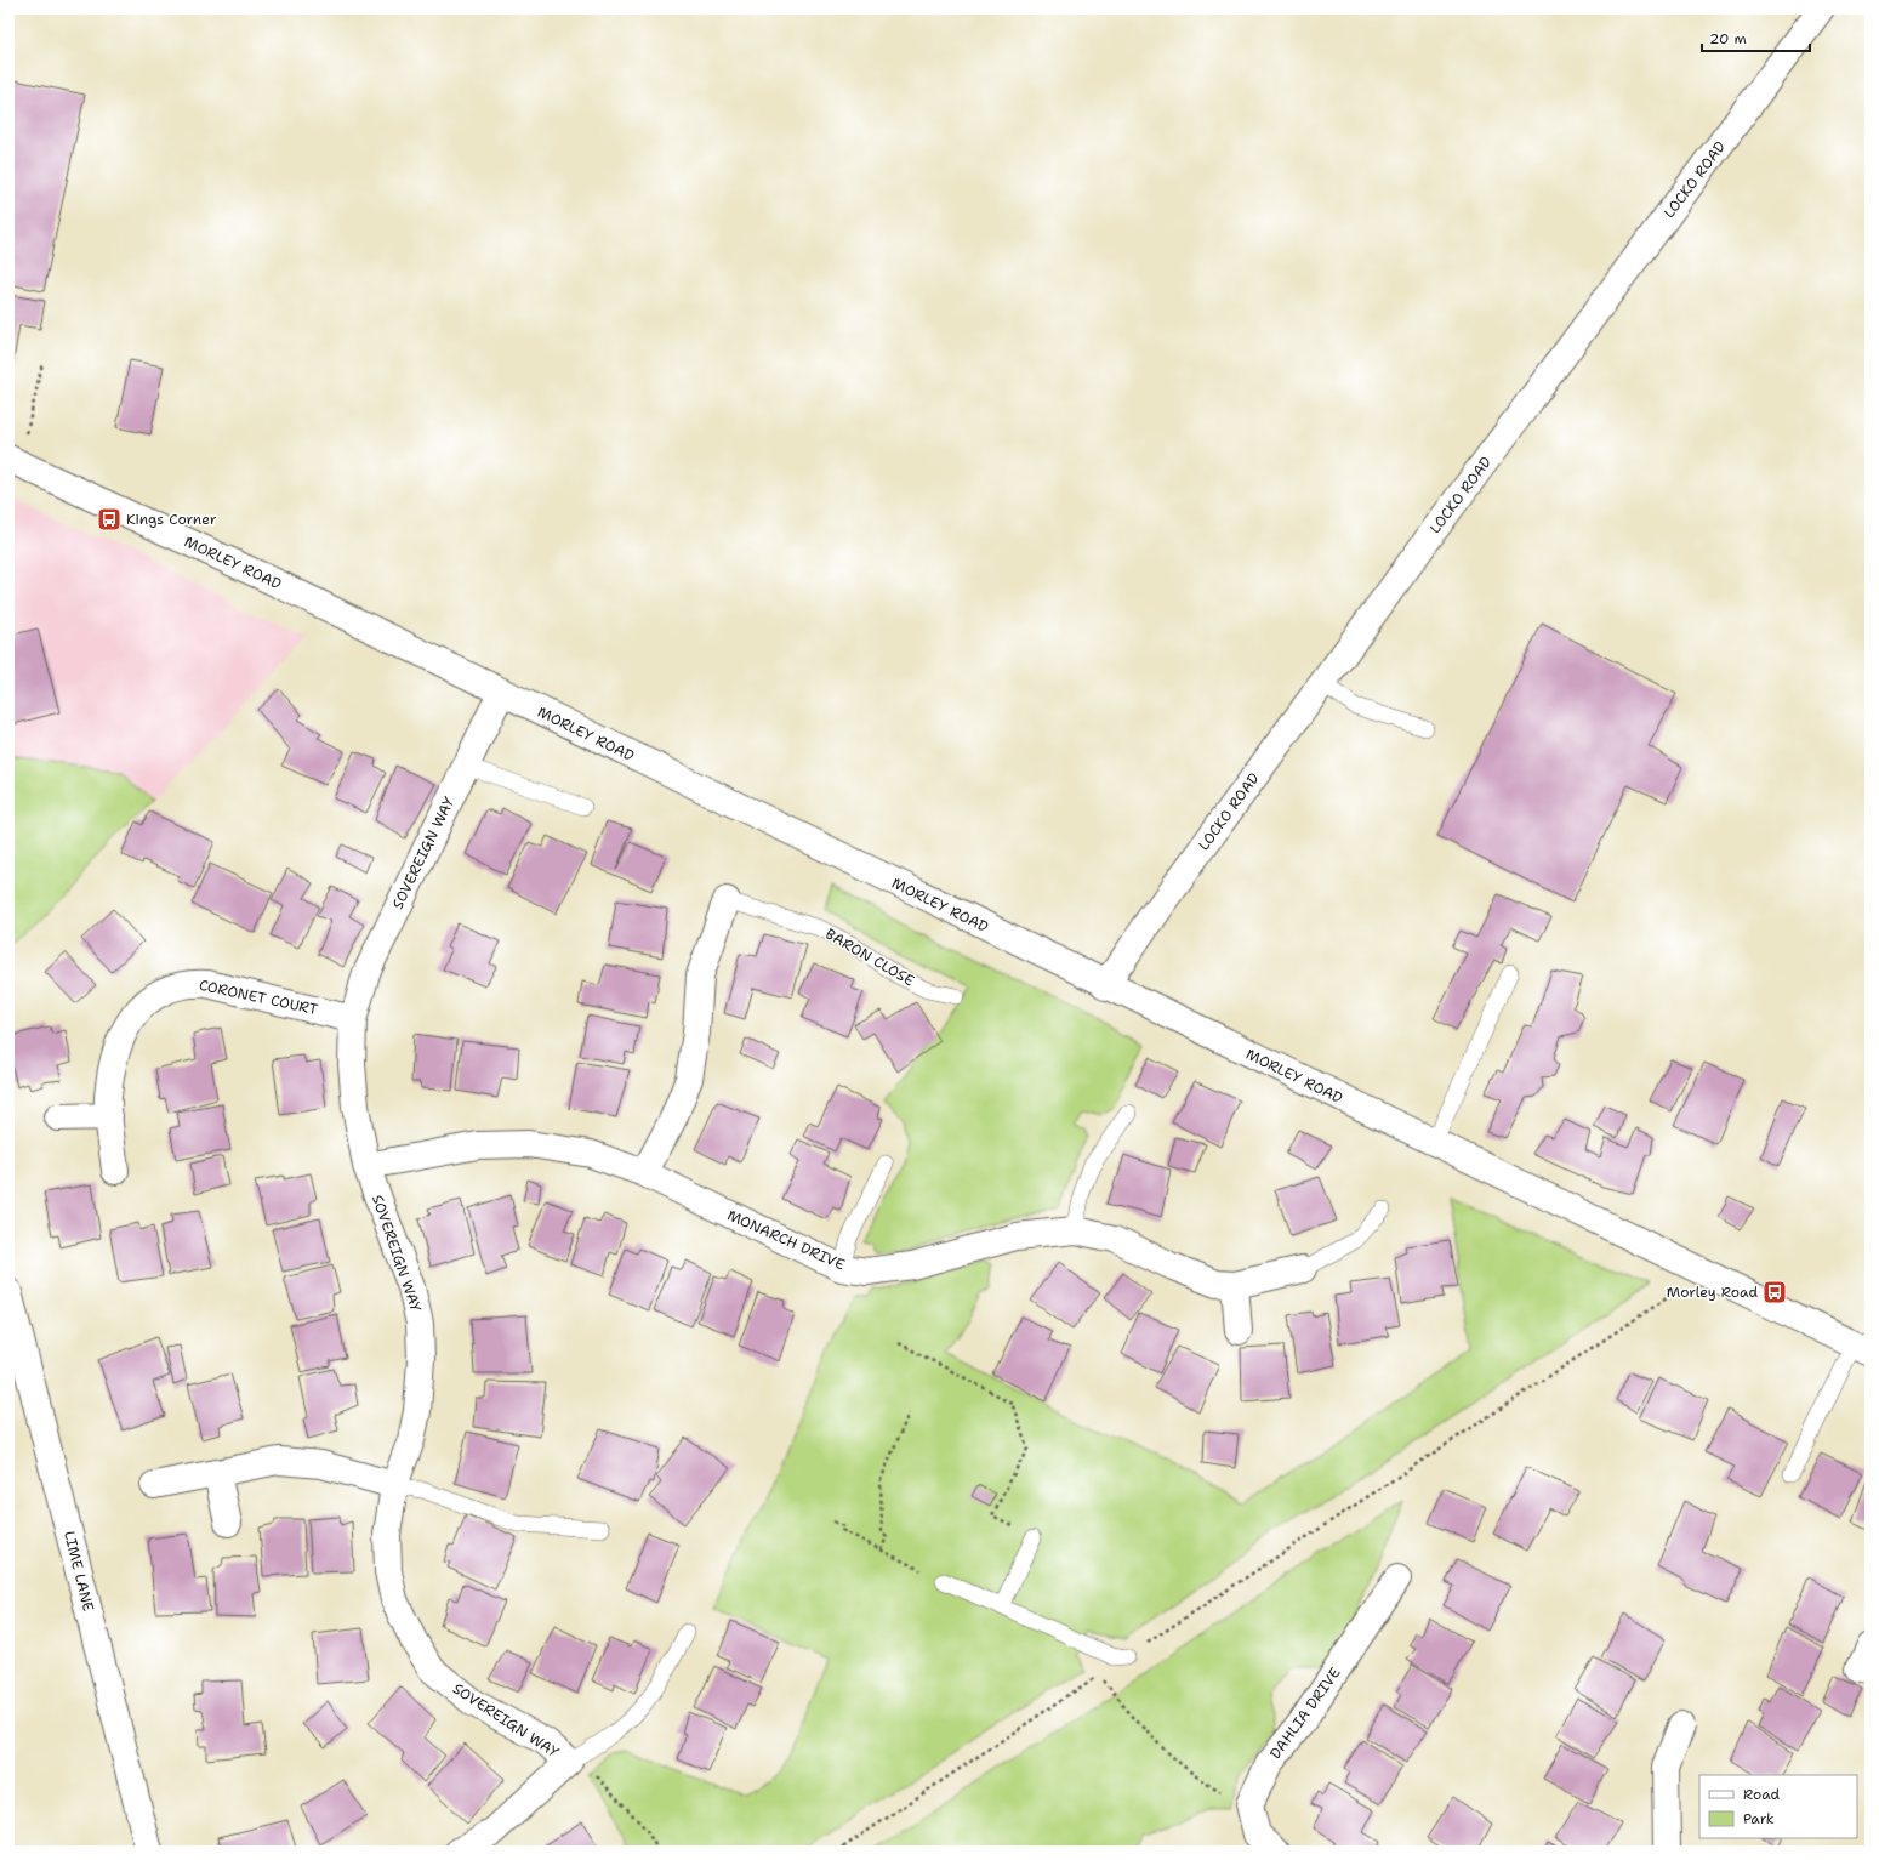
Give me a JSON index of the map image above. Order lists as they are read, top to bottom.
{
  "streets": {
    "street": [
      "LOCKO ROAD",
      "MORLEY ROAD",
      "SOVEREIGN WAY",
      "BARON CLOSE",
      "CORONET COURT",
      "MONARCH DRIVE",
      "LIME LANE",
      "DAHLIA DRIVE"
    ]
  },
  "crossings": [
    ["LOCKO ROAD", "MORLEY ROAD"],
    ["MORLEY ROAD", "SOVEREIGN WAY"],
    ["SOVEREIGN WAY", "CORONET COURT"],
    ["SOVEREIGN WAY", "MONARCH DRIVE"],
    ["BARON CLOSE", "MONARCH DRIVE"]
  ],
  "places": {
    "bus stop": ["Kings Corner", "Morley Road"]
  },
  "legend": ["Road", "Park"],
  "scale_bar": "20 m"
}
